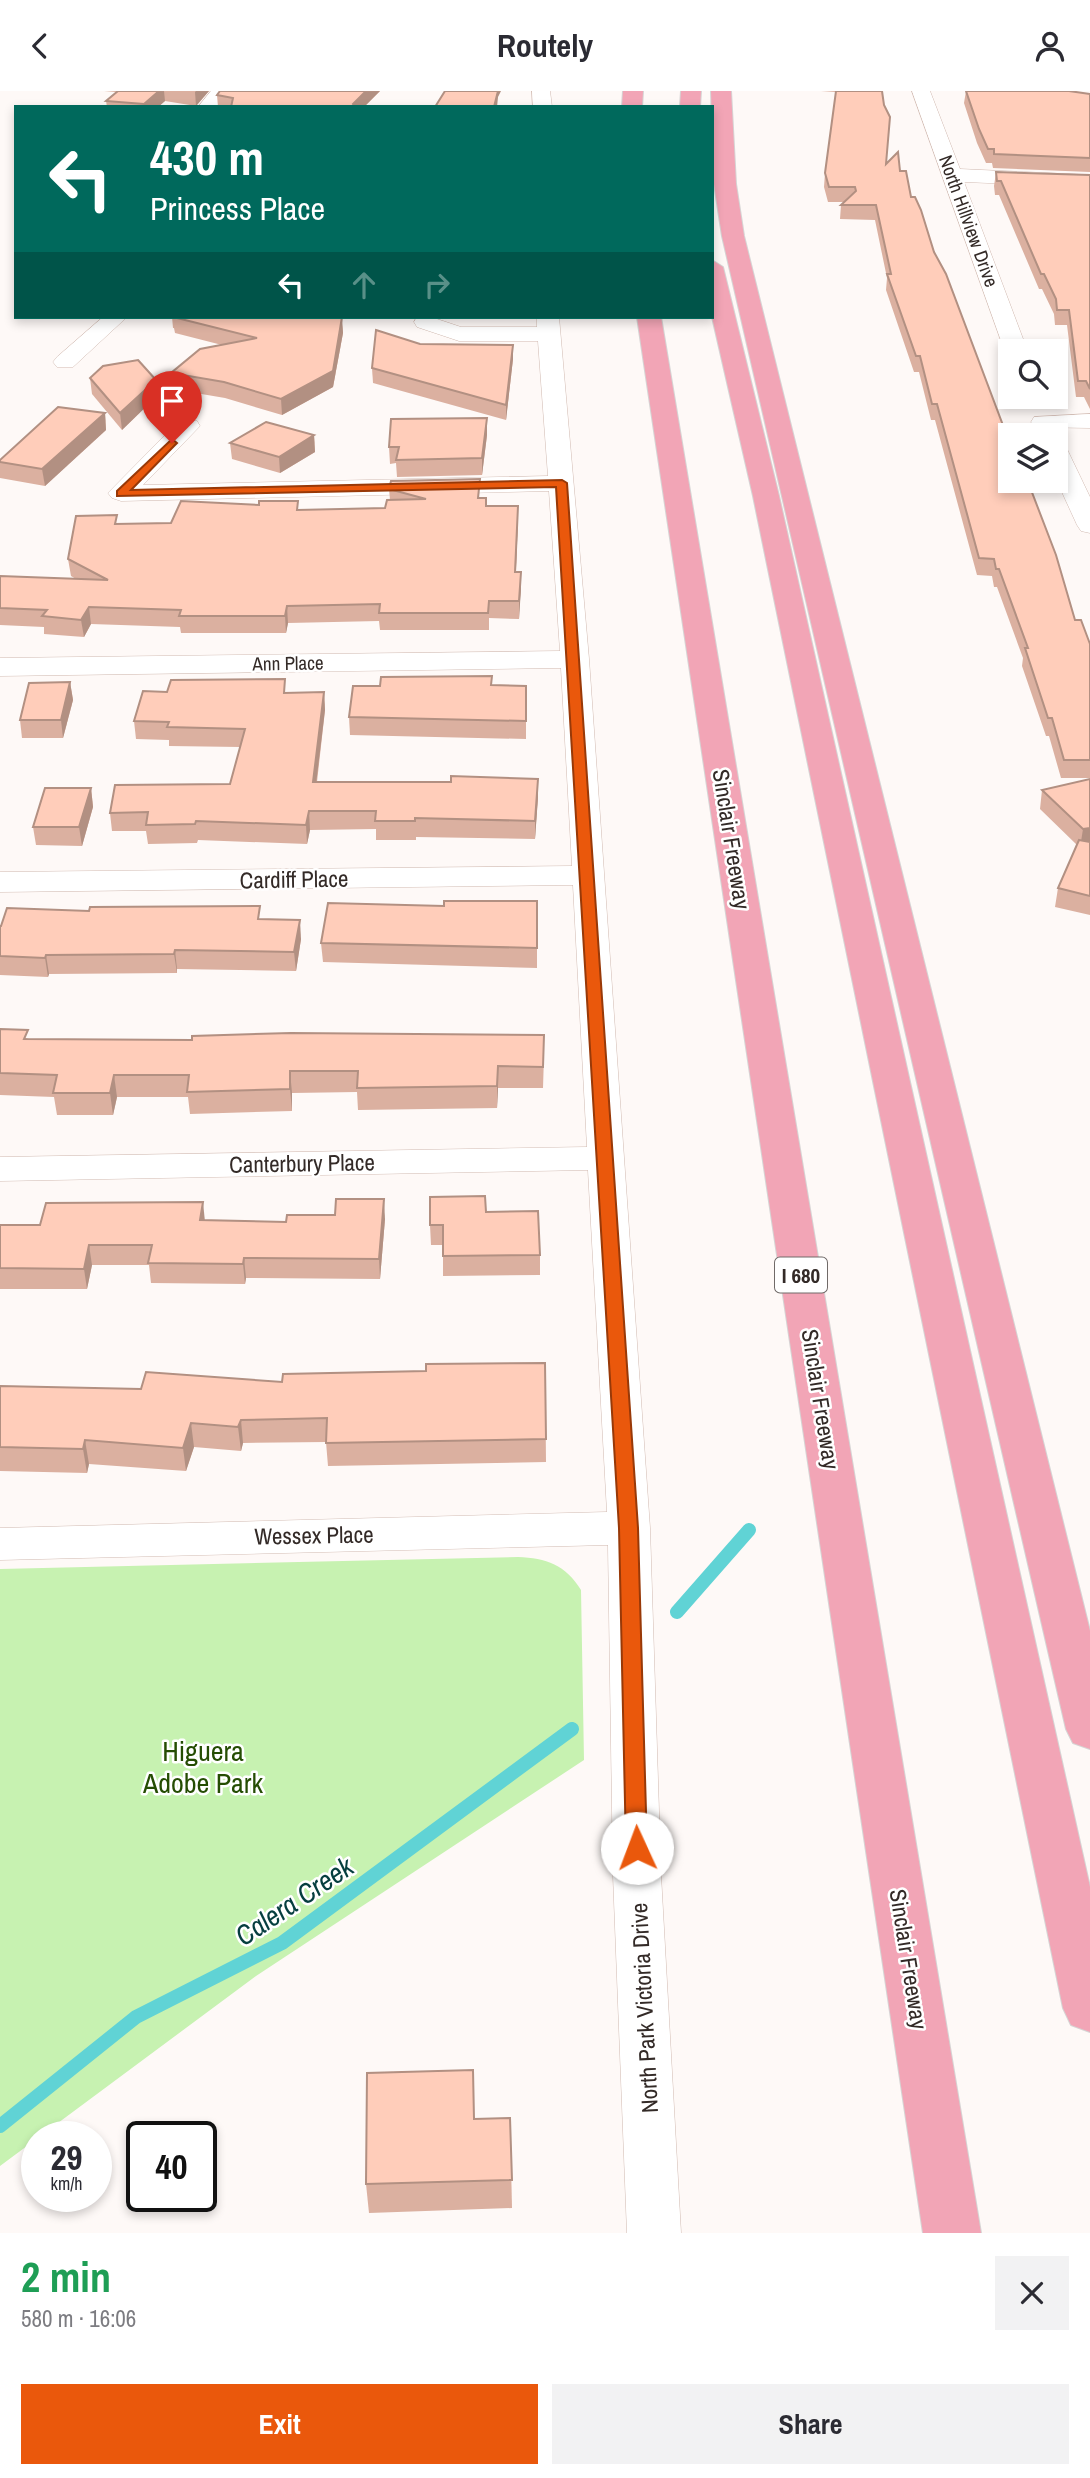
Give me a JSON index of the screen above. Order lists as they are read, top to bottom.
{
  "streets": {
    "highway": ["Sinclair Freeway", "I 680"],
    "street": [
      "North Hillview Drive",
      "Ann Place",
      "Cardiff Place",
      "Canterbury Place",
      "Wessex Place",
      "North Park Victoria Drive"
    ]
  },
  "crossings": [
    ["Ann Place", "North Park Victoria Drive"],
    ["Cardiff Place", "North Park Victoria Drive"],
    ["Canterbury Place", "North Park Victoria Drive"],
    ["Wessex Place", "North Park Victoria Drive"]
  ],
  "water": ["Calera Creek"],
  "parks": ["Higuera Adobe Park"],
  "page": {
    "header": "Routely",
    "turn": ["430 m", "Princess Place"],
    "speed": "29 km/h",
    "limit": "40",
    "heading": ["2 min", "580 m · 16:06"],
    "buttons": ["Exit", "Share"]
  }
}
